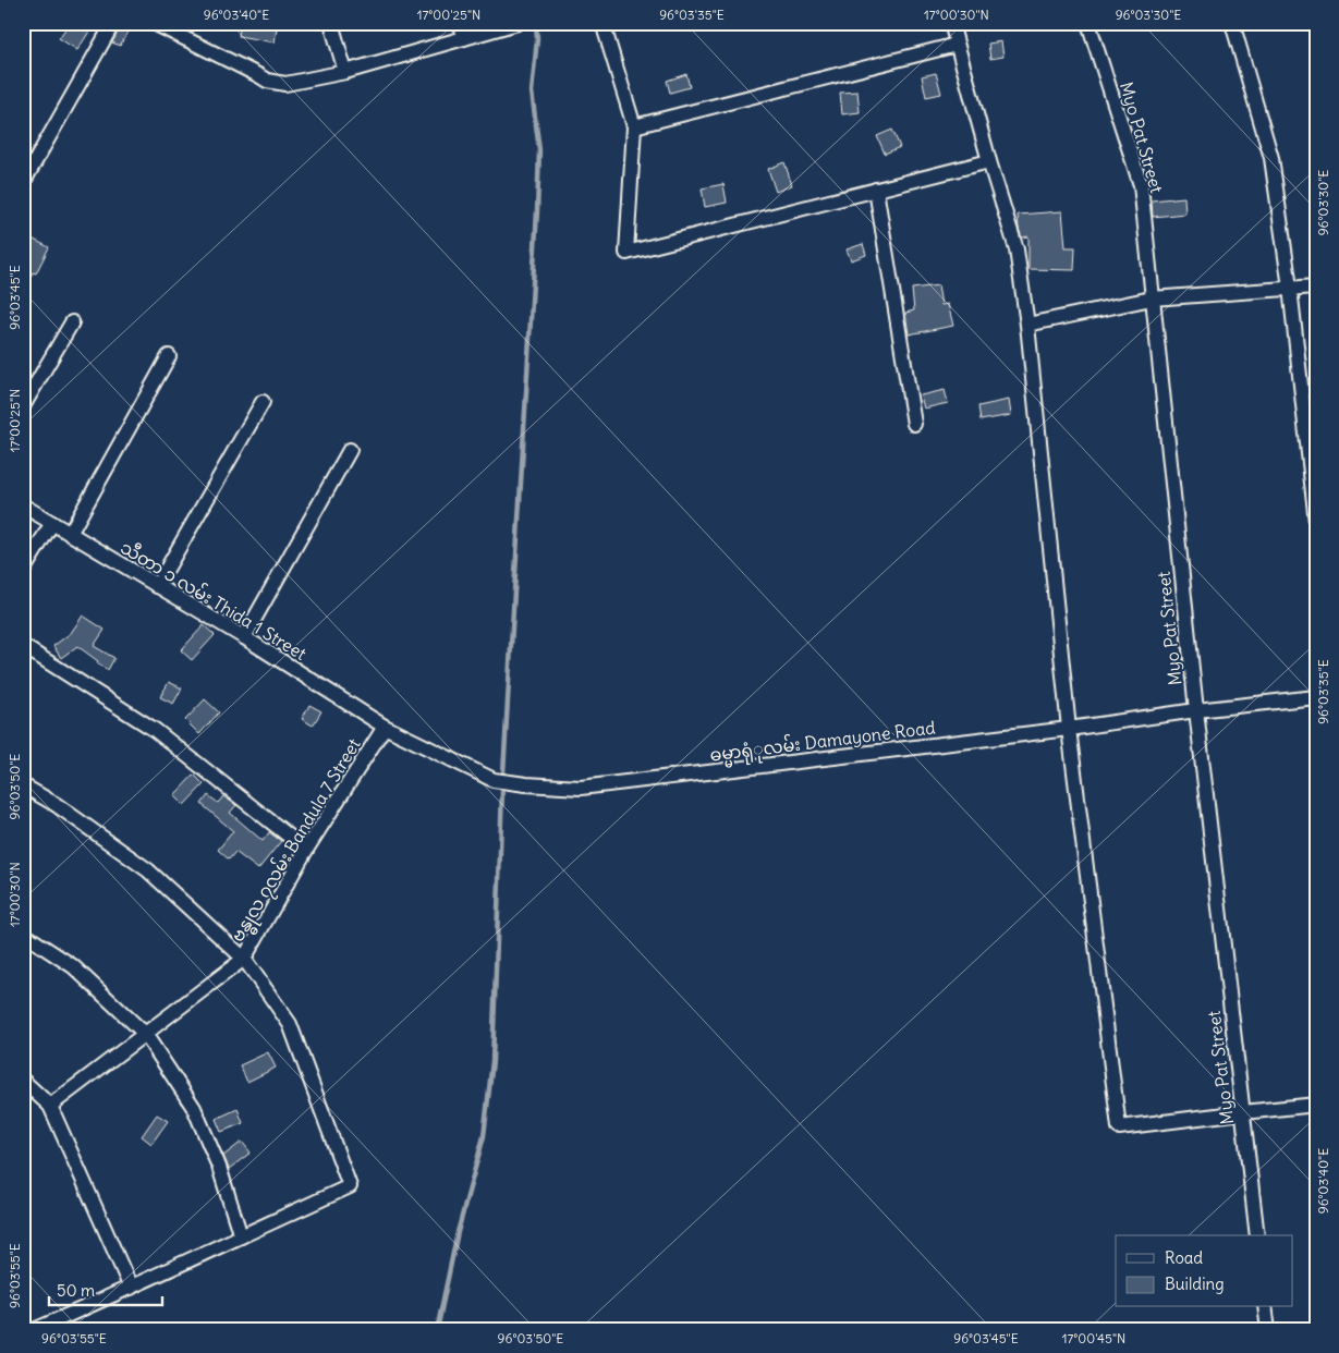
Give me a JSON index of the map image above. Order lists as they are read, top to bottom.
{
  "streets": {
    "street": [
      "Myo Pat Street",
      "သီတာ ၁ လမ်း Thida 1 Street",
      "ဓမ္မာရုံုလမ်း Damayone Road",
      "ဗန္ဓုလ ၇လမ်း Bandula 7 Street"
    ]
  },
  "crossings": [
    ["Myo Pat Street", "ဓမ္မာရုံုလမ်း Damayone Road"],
    ["သီတာ ၁ လမ်း Thida 1 Street", "ဓမ္မာရုံုလမ်း Damayone Road"],
    ["သီတာ ၁ လမ်း Thida 1 Street", "ဗန္ဓုလ ၇လမ်း Bandula 7 Street"]
  ],
  "legend": ["Road", "Building"],
  "scale_bar": "50 m",
  "coordinates": [
    "96°03'40\"E",
    "17°00'25\"N",
    "96°03'35\"E",
    "17°00'30\"N",
    "96°03'30\"E",
    "96°03'45\"E",
    "96°03'50\"E",
    "96°03'55\"E",
    "17°00'45\"N"
  ]
}
